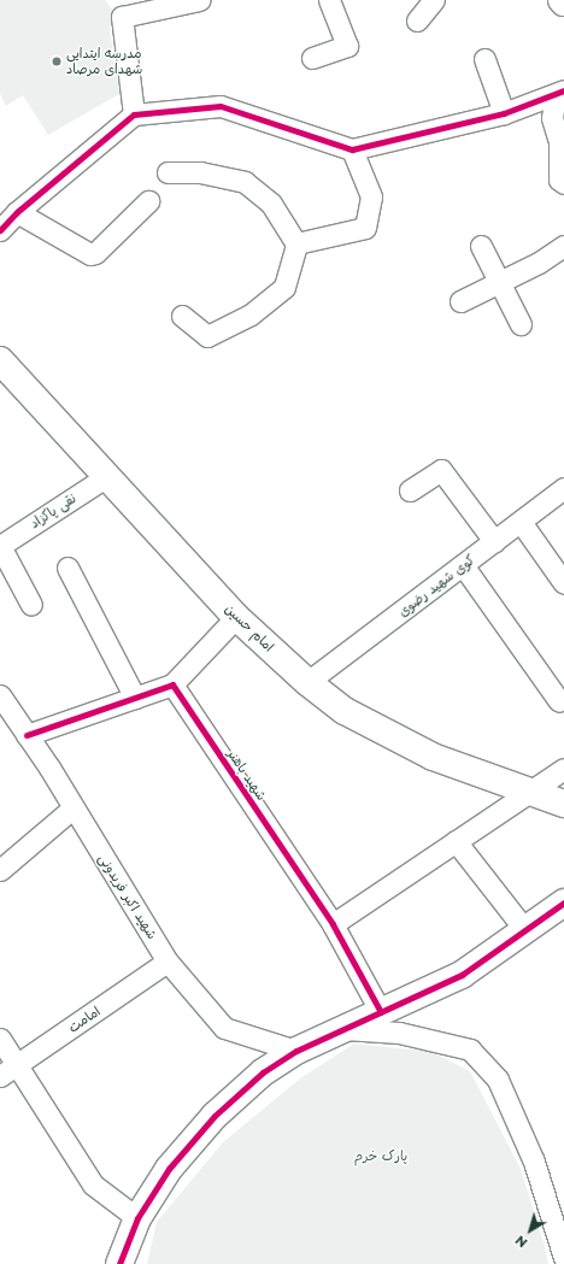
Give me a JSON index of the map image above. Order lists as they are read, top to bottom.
{
  "streets": {
    "main road": ["امام حسین"],
    "street": [
      "نقی پاکزاد",
      "کوی شهید رضوی",
      "شهید باهنر",
      "شهید اکبر فریدونی",
      "امامت"
    ]
  },
  "crossings": [
    ["نقی پاکزاد", "امام حسین"],
    ["کوی شهید رضوی", "امام حسین"],
    ["شهید اکبر فریدونی", "امامت"]
  ],
  "parks": ["پارک خرم"],
  "places": ["مدرسه ایتدایی شهدای مرصاد"],
  "north": "bottom left"
}
